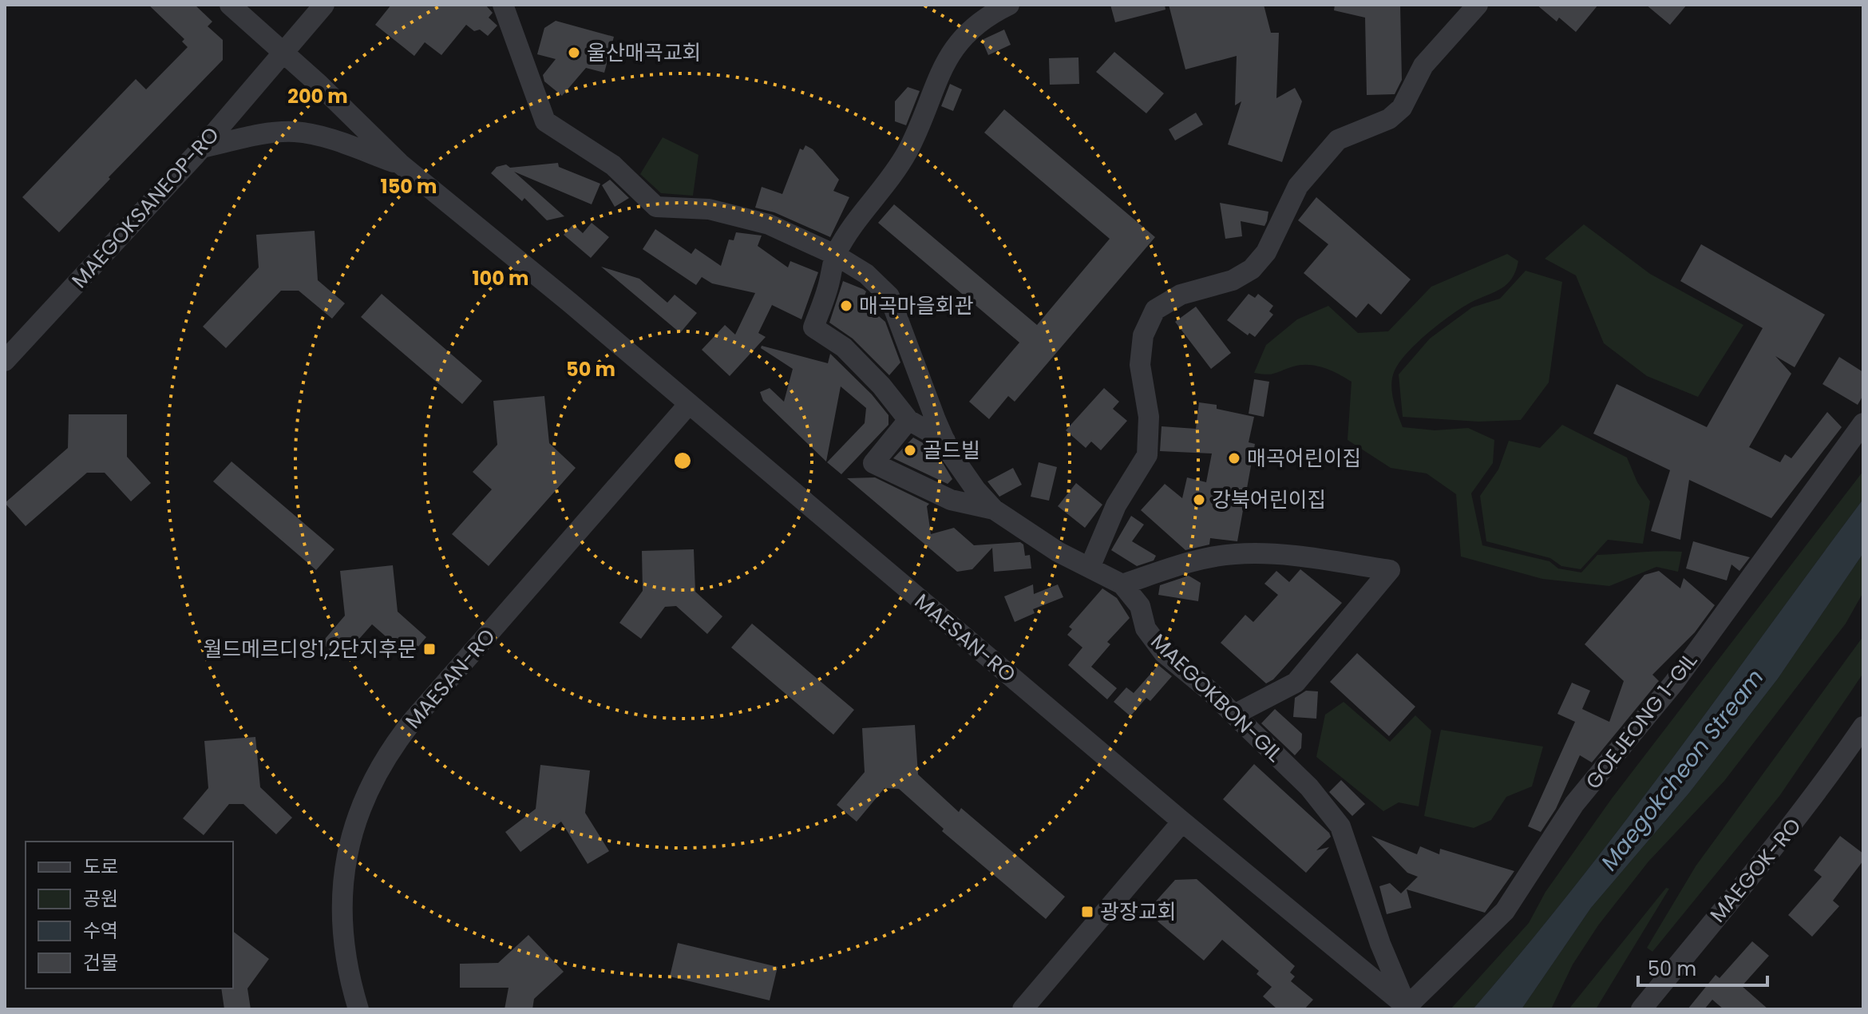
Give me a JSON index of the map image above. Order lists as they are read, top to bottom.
{
  "streets": {
    "street": [
      "MAEGOKSANEOP-RO",
      "MAESAN-RO",
      "MAEGOKBON-GIL",
      "GOEJEONG 1-GIL",
      "MAEGOK-RO"
    ]
  },
  "crossings": [
    ["MAEGOKSANEOP-RO", "MAESAN-RO"],
    ["MAESAN-RO", "MAEGOKBON-GIL"],
    ["MAESAN-RO", "GOEJEONG 1-GIL"],
    ["MAEGOKBON-GIL", "GOEJEONG 1-GIL"]
  ],
  "water": ["Maegokcheon Stream"],
  "places": {
    "other": [
      "울산매곡교회",
      "매곡마을회관",
      "골드빌",
      "매곡어린이집",
      "강북어린이집"
    ],
    "transit": ["월드메르디앙1,2단지후문", "광장교회"]
  },
  "legend": [
    "도로",
    "공원",
    "수역",
    "건물"
  ],
  "scale_bar": "50 m",
  "rings": [
    "200 m",
    "150 m",
    "100 m",
    "50 m"
  ]
}
